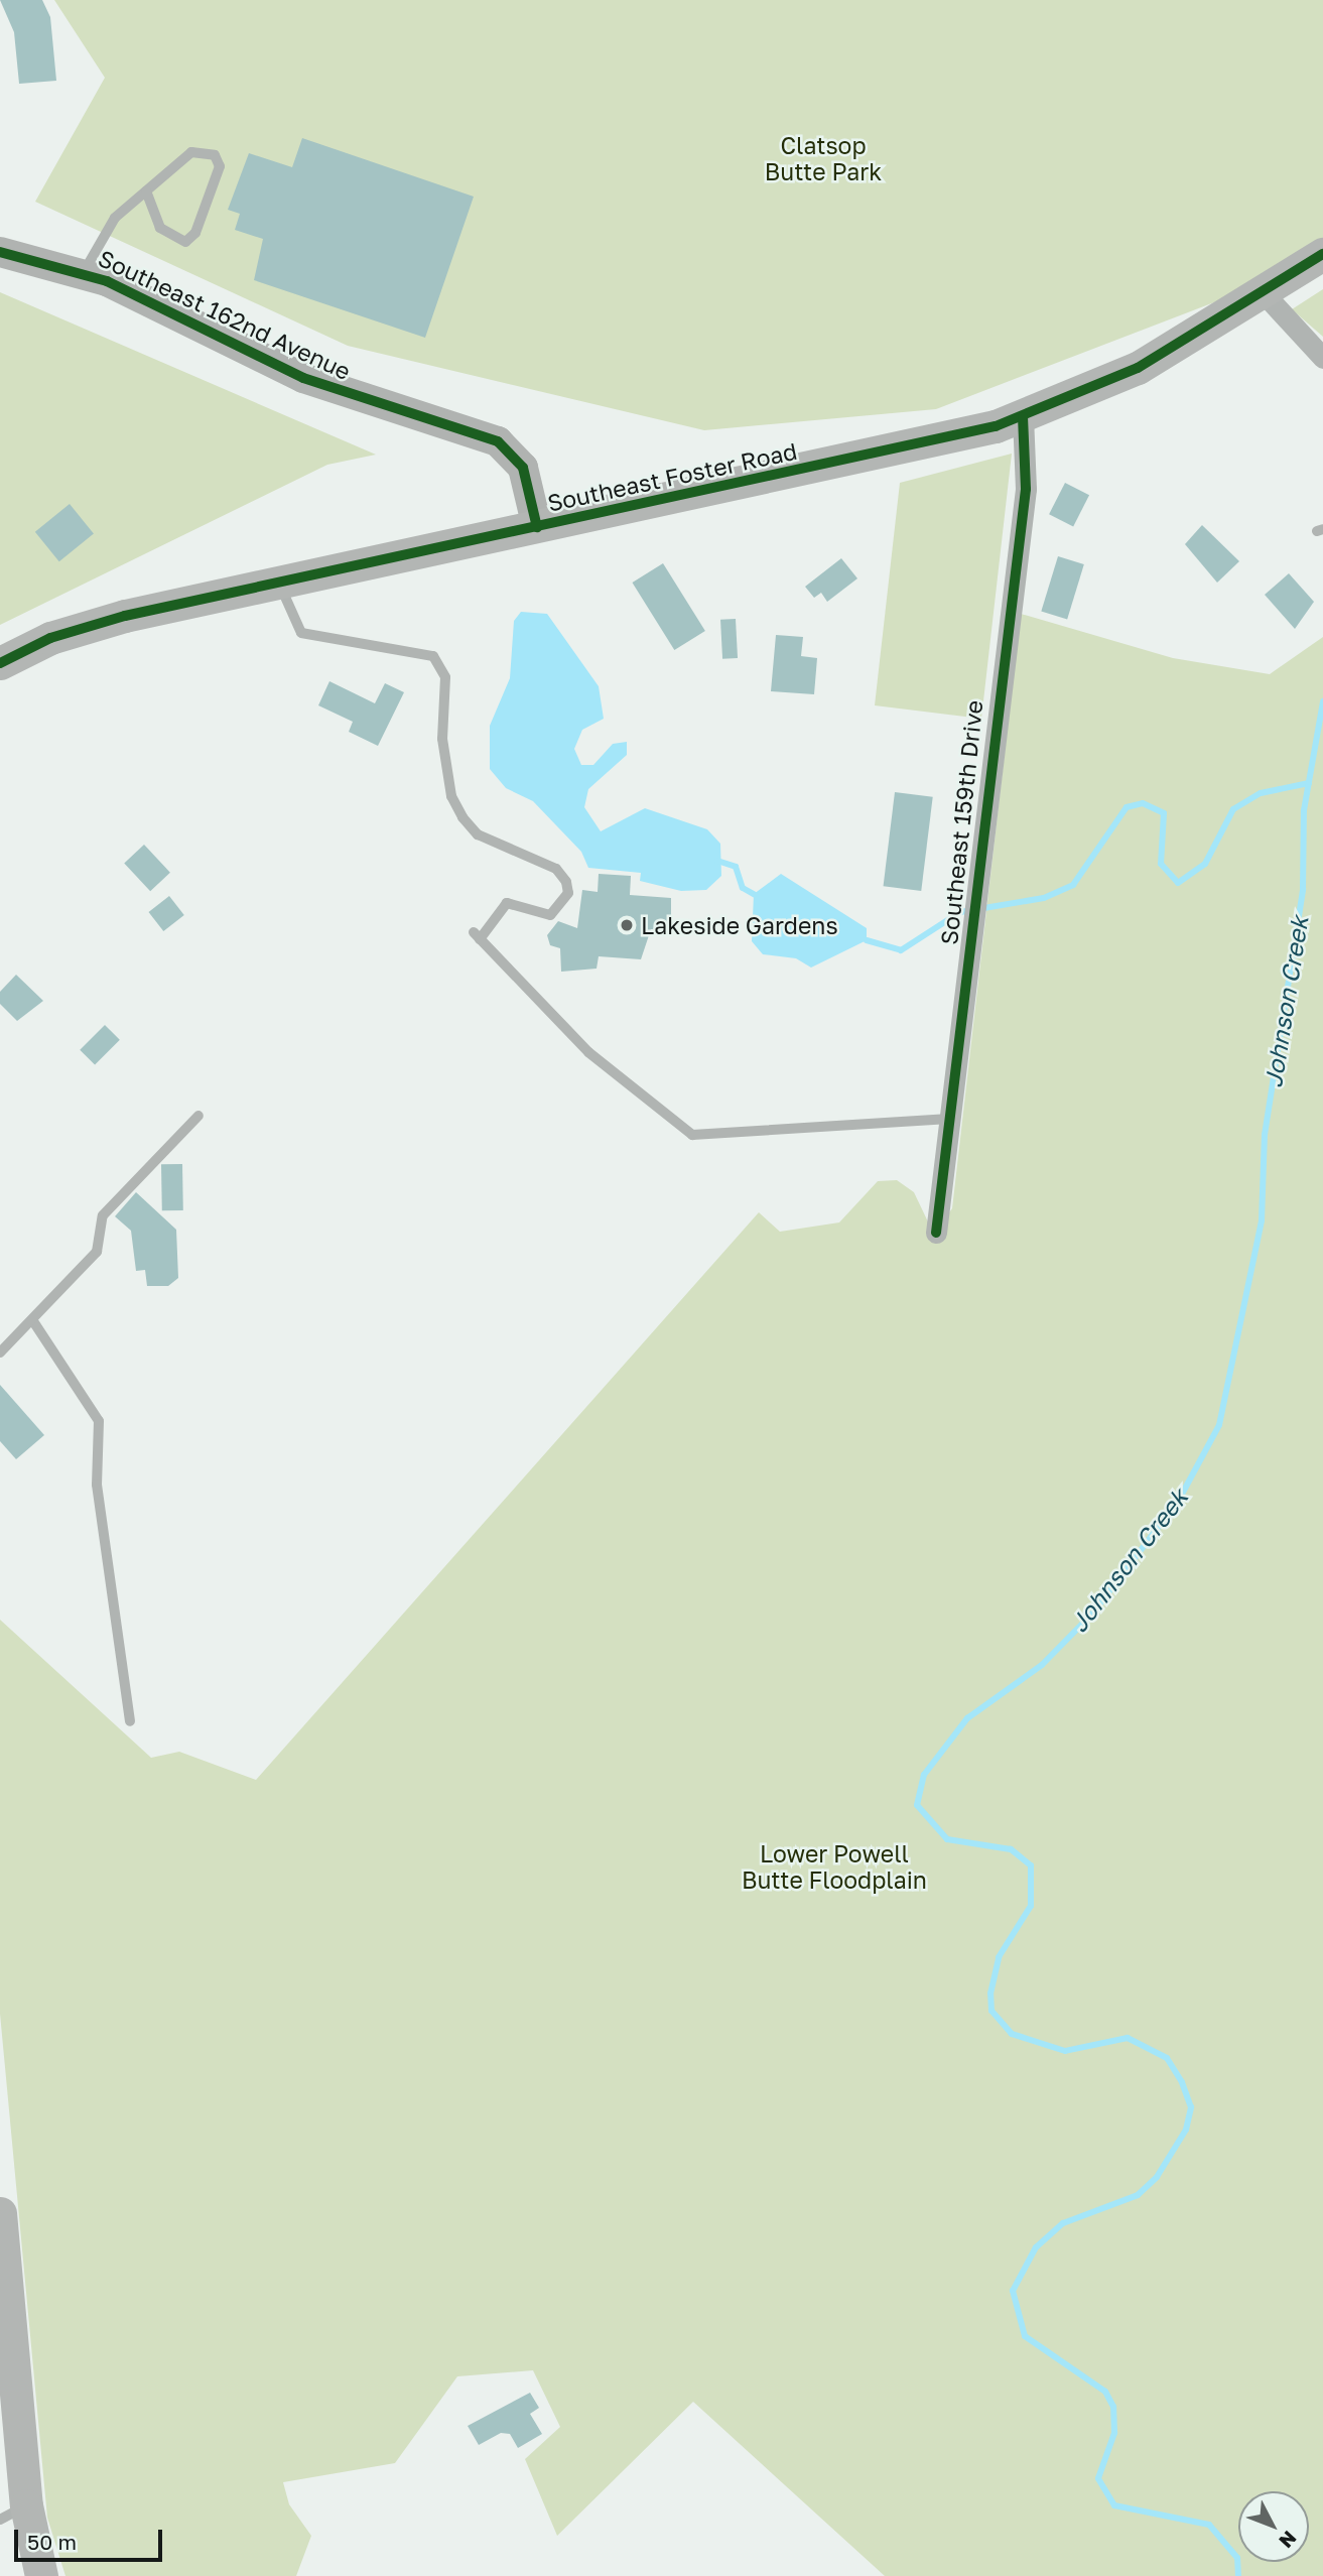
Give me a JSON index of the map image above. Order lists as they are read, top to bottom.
{
  "streets": {
    "main road": ["Southeast Foster Road"],
    "street": ["Southeast 162nd Avenue", "Southeast 159th Drive"]
  },
  "crossings": [
    ["Southeast 162nd Avenue", "Southeast Foster Road"],
    ["Southeast Foster Road", "Southeast 159th Drive"]
  ],
  "water": ["Johnson Creek"],
  "parks": ["Clatsop Butte Park", "Lower Powell Butte Floodplain"],
  "places": ["Lakeside Gardens"],
  "scale_bar": "50 m",
  "north": "bottom right"
}
